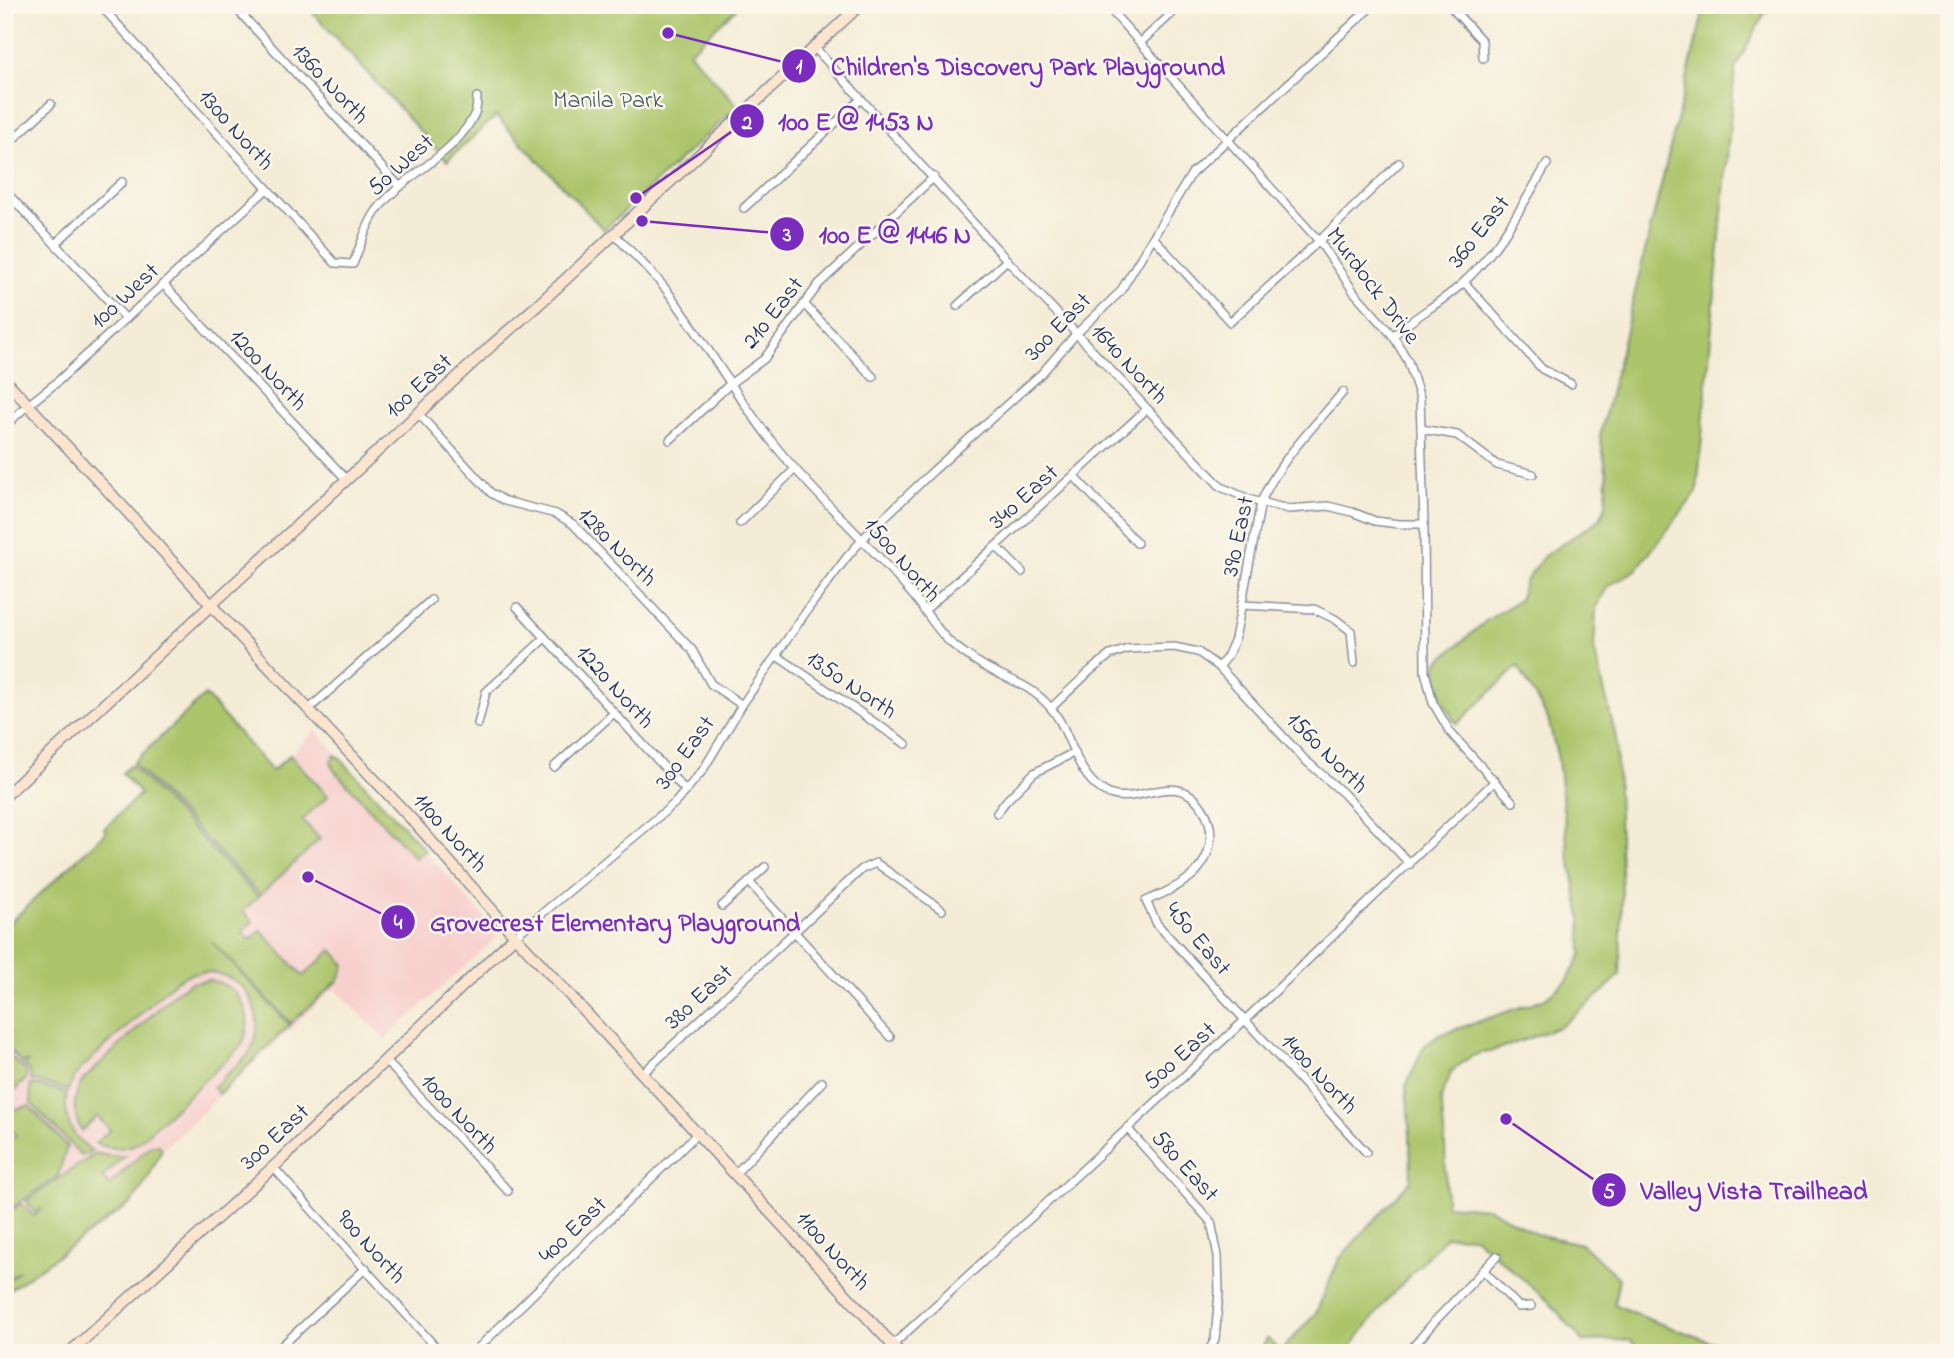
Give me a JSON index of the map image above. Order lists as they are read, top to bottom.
{
  "streets": {
    "street": [
      "1360 North",
      "1300 North",
      "50 West",
      "360 East",
      "Murdock Drive",
      "100 West",
      "210 East",
      "300 East",
      "1640 North",
      "1200 North",
      "100 East",
      "340 East",
      "390 East",
      "1280 North",
      "1500 North",
      "1350 North",
      "1220 North",
      "1560 North",
      "1100 North",
      "450 East",
      "380 East",
      "500 East",
      "1400 North",
      "1000 North",
      "580 East",
      "400 East",
      "900 North"
    ]
  },
  "crossings": [
    ["1360 North", "50 West"],
    ["1300 North", "50 West"],
    ["1300 North", "100 West"],
    ["360 East", "Murdock Drive"],
    ["Murdock Drive", "300 East"],
    ["Murdock Drive", "1640 North"],
    ["Murdock Drive", "500 East"],
    ["100 West", "1200 North"],
    ["100 West", "1100 North"],
    ["210 East", "1640 North"],
    ["210 East", "1500 North"],
    ["300 East", "1640 North"],
    ["300 East", "1280 North"],
    ["300 East", "1500 North"],
    ["300 East", "1350 North"],
    ["300 East", "1220 North"],
    ["300 East", "1100 North"],
    ["300 East", "1000 North"],
    ["300 East", "900 North"],
    ["1640 North", "100 East"],
    ["1640 North", "340 East"],
    ["1640 North", "390 East"],
    ["1200 North", "100 East"],
    ["100 East", "1280 North"],
    ["100 East", "1500 North"],
    ["100 East", "1100 North"],
    ["340 East", "1500 North"],
    ["390 East", "1560 North"],
    ["1500 North", "1560 North"],
    ["1500 North", "450 East"],
    ["1560 North", "500 East"],
    ["1100 North", "380 East"],
    ["1100 North", "500 East"],
    ["1100 North", "400 East"],
    ["450 East", "500 East"],
    ["450 East", "1400 North"],
    ["500 East", "1400 North"],
    ["500 East", "580 East"]
  ],
  "parks": ["Manila Park"],
  "places": [
    "Children's Discovery Park Playground",
    "100 E @ 1453 N",
    "100 E @ 1446 N",
    "Grovecrest Elementary Playground",
    "Valley Vista Trailhead"
  ]
}
